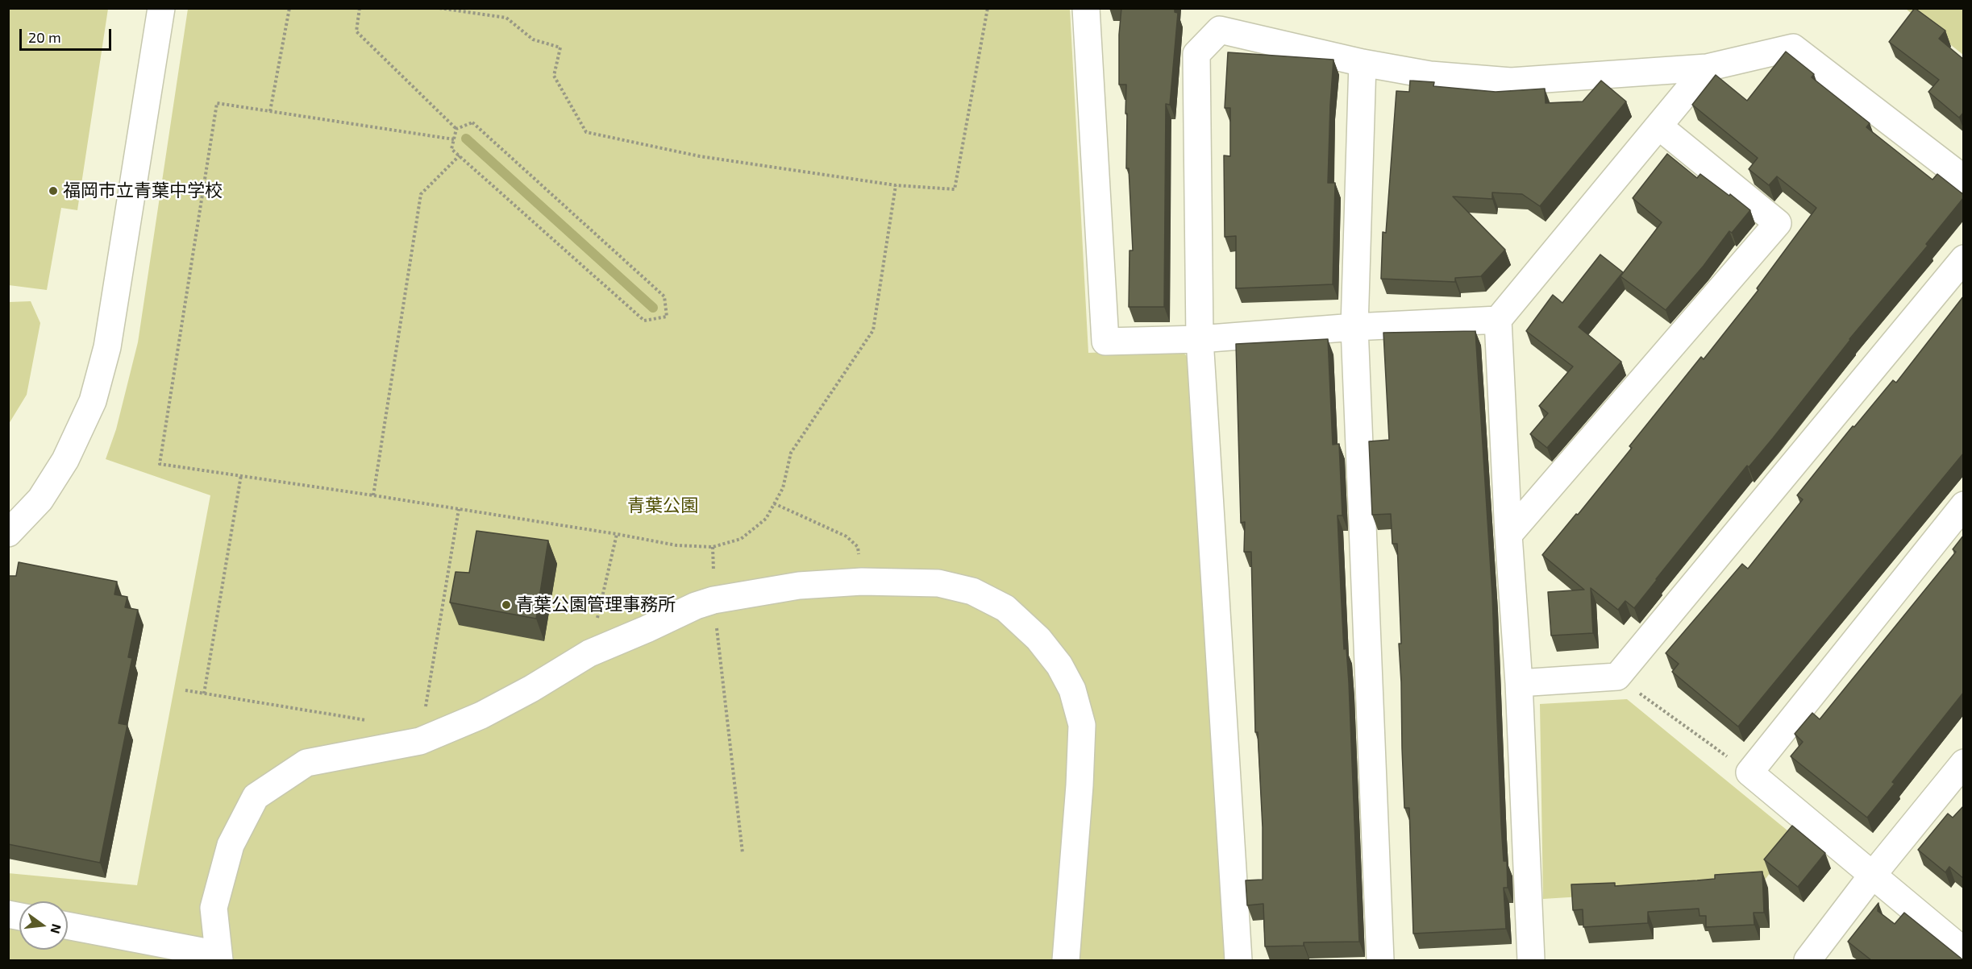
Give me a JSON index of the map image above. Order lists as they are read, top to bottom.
{
  "parks": ["青葉公園"],
  "places": ["福岡市立青葉中学校", "青葉公園管理事務所"],
  "scale_bar": "20 m",
  "north": "right"
}
